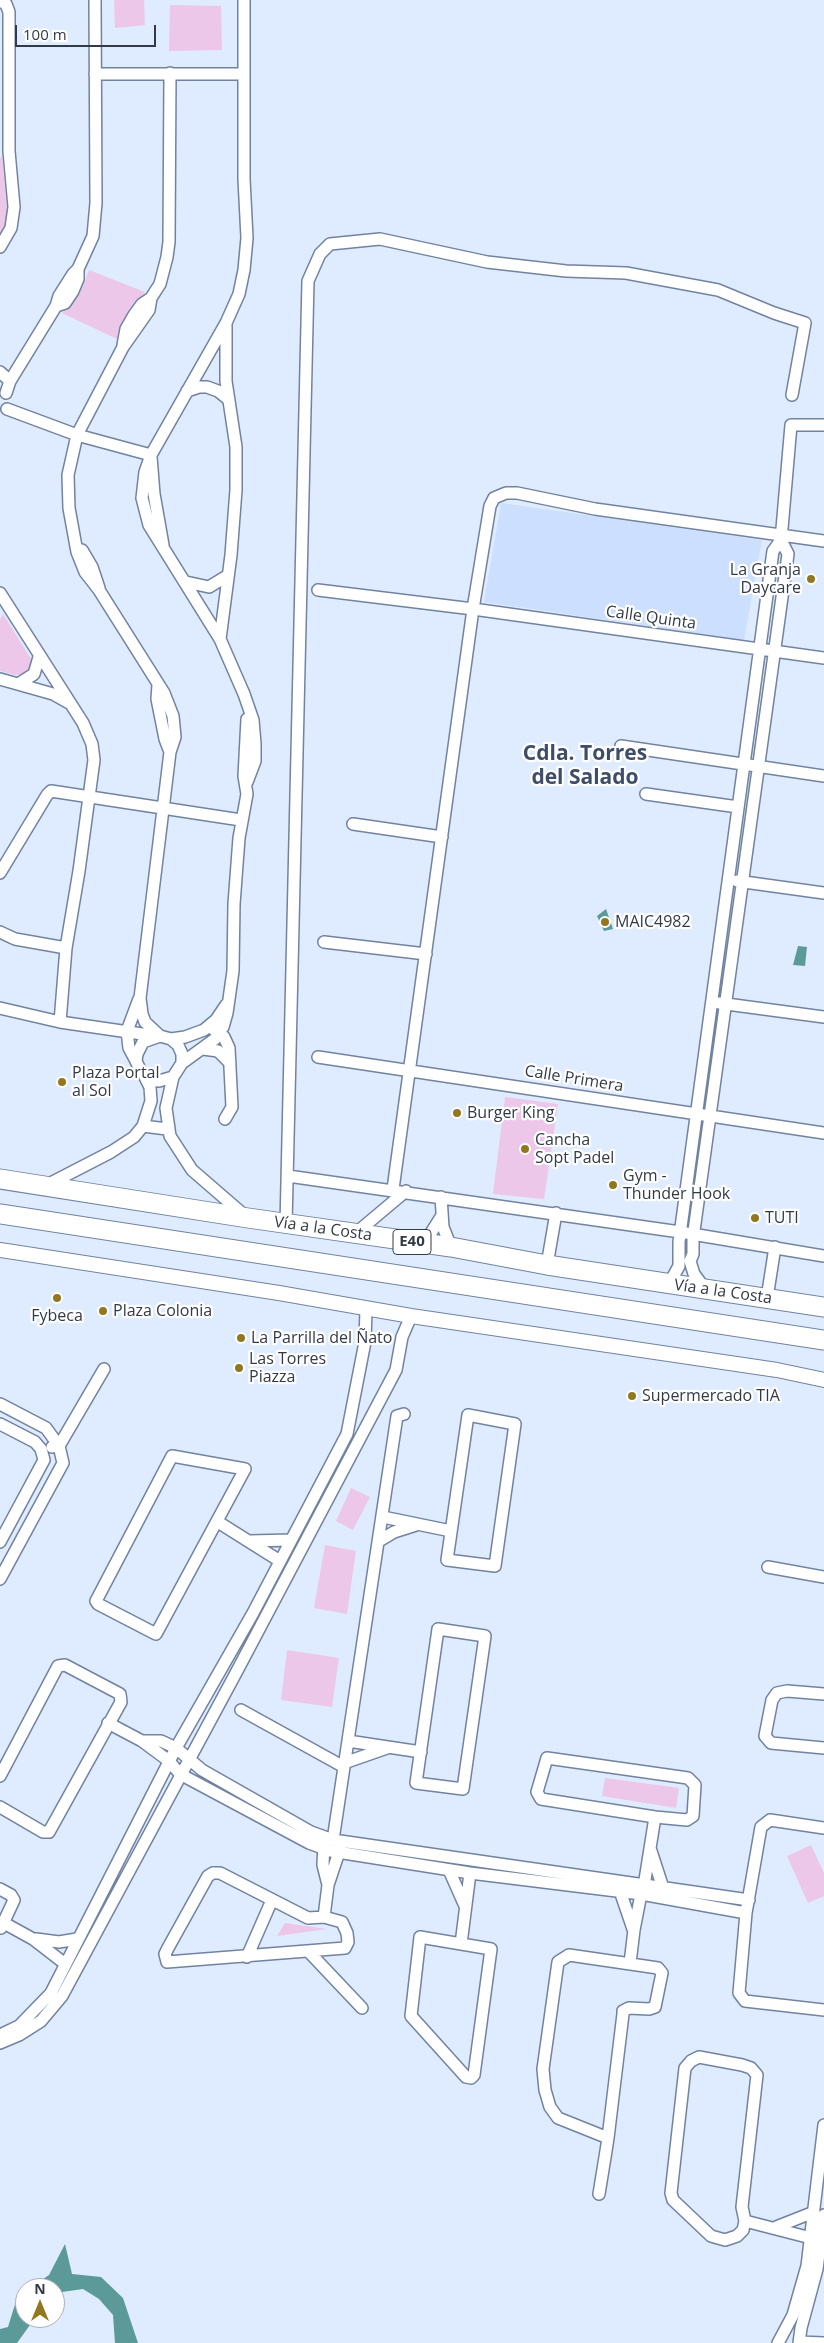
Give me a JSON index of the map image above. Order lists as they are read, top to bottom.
{
  "streets": {
    "highway": ["Vía a la Costa", "E40"],
    "street": ["Calle Quinta", "Calle Primera"]
  },
  "districts": ["Cdla. Torres del Salado"],
  "places": [
    "La Granja Daycare",
    "MAIC4982",
    "Plaza Portal al Sol",
    "Burger King",
    "Cancha Sopt Padel",
    "Gym - Thunder Hook",
    "TUTI",
    "Fybeca",
    "Plaza Colonia",
    "La Parrilla del Ñato",
    "Las Torres Piazza",
    "Supermercado TIA"
  ],
  "scale_bar": "100 m",
  "north": "top"
}
